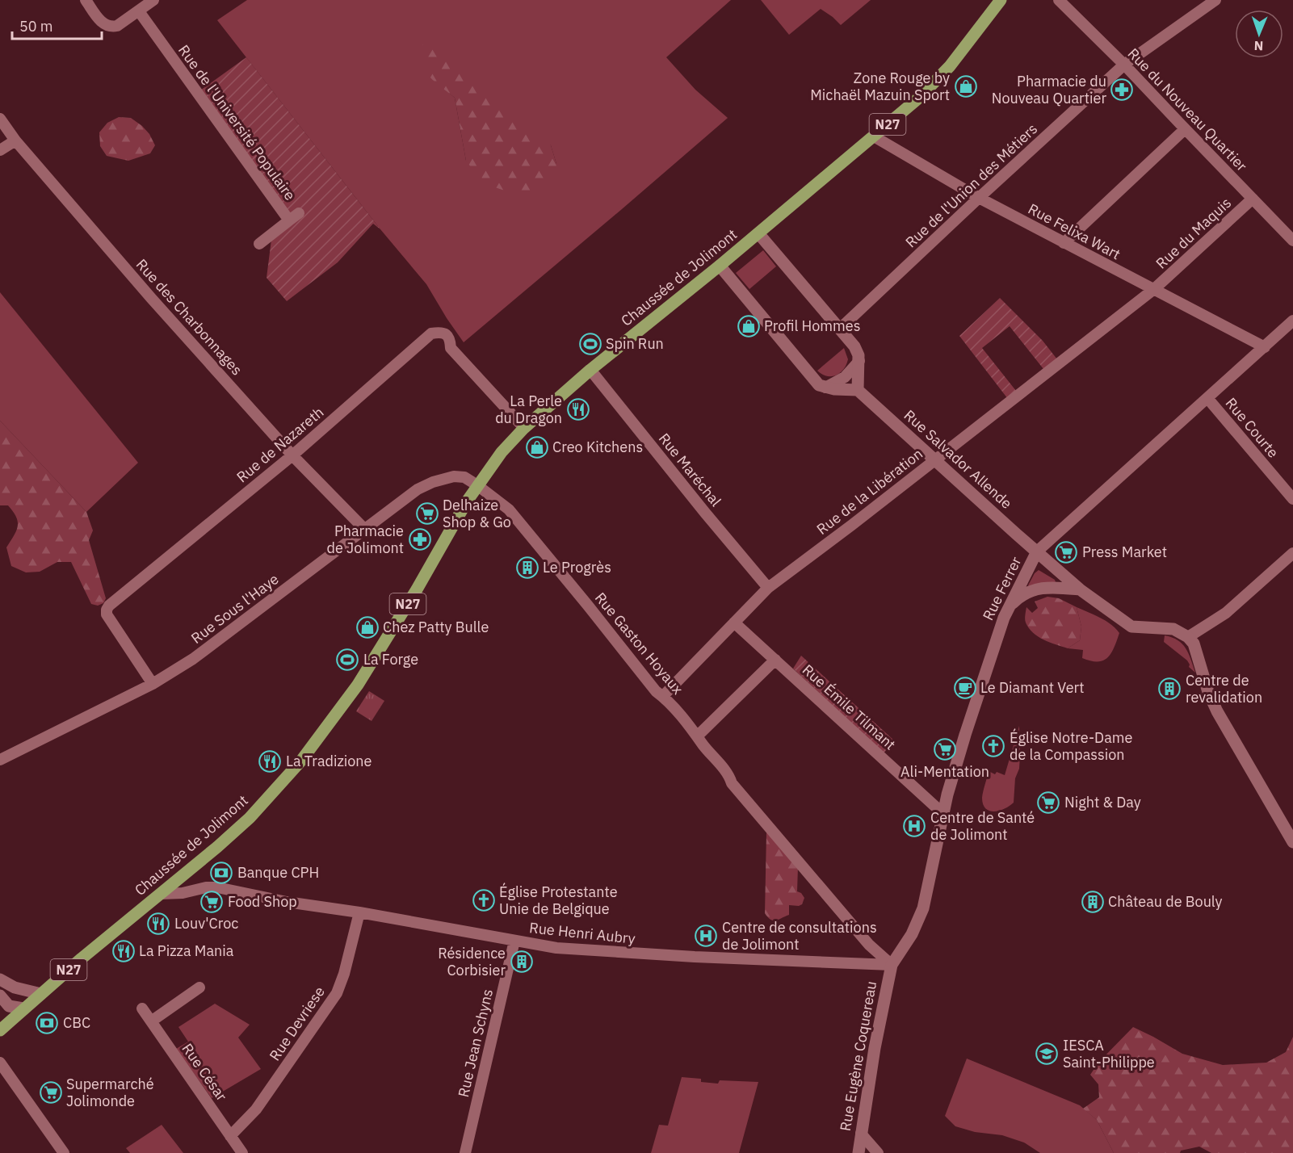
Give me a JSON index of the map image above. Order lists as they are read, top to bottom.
{
  "streets": {
    "main road": ["N27", "Chaussée de Jolimont"],
    "street": [
      "Rue du Nouveau Quartier",
      "Rue de l'Université Populaire",
      "Rue de l'Union des Métiers",
      "Rue Felixa Wart",
      "Rue du Maquis",
      "Rue des Charbonnages",
      "Rue Courte",
      "Rue de Nazareth",
      "Rue Salvador Allende",
      "Rue Maréchal",
      "Rue de la Libération",
      "Rue Ferrer",
      "Rue Sous l'Haye",
      "Rue Gaston Hoyaux",
      "Rue Émile Tilmant",
      "Rue Henri Aubry",
      "Rue Devriese",
      "Rue Jean Schyns",
      "Rue Eugène Coquereau",
      "Rue César"
    ]
  },
  "crossings": [
    ["Rue du Nouveau Quartier", "Rue de l'Union des Métiers"],
    ["Rue du Nouveau Quartier", "Rue du Maquis"],
    ["N27", "Chaussée de Jolimont"],
    ["Rue de l'Union des Métiers", "Rue Felixa Wart"],
    ["Rue Felixa Wart", "Rue du Maquis"],
    ["Rue Felixa Wart", "Chaussée de Jolimont"],
    ["Rue Felixa Wart", "Rue de la Libération"],
    ["Rue Felixa Wart", "Rue Ferrer"],
    ["Rue du Maquis", "Rue de la Libération"],
    ["Chaussée de Jolimont", "Rue de Nazareth"],
    ["Chaussée de Jolimont", "Rue Maréchal"],
    ["Chaussée de Jolimont", "Rue Sous l'Haye"],
    ["Chaussée de Jolimont", "Rue Gaston Hoyaux"],
    ["Chaussée de Jolimont", "Rue Henri Aubry"],
    ["Rue des Charbonnages", "Rue de Nazareth"],
    ["Rue des Charbonnages", "Rue Sous l'Haye"],
    ["Rue Courte", "Rue Ferrer"],
    ["Rue de Nazareth", "Rue Sous l'Haye"],
    ["Rue Salvador Allende", "Rue de la Libération"],
    ["Rue Salvador Allende", "Rue Ferrer"],
    ["Rue Maréchal", "Rue de la Libération"],
    ["Rue de la Libération", "Rue Gaston Hoyaux"],
    ["Rue de la Libération", "Rue Émile Tilmant"],
    ["Rue Ferrer", "Rue Gaston Hoyaux"],
    ["Rue Ferrer", "Rue Émile Tilmant"],
    ["Rue Ferrer", "Rue Henri Aubry"],
    ["Rue Ferrer", "Rue Eugène Coquereau"],
    ["Rue Sous l'Haye", "Rue Gaston Hoyaux"],
    ["Rue Gaston Hoyaux", "Rue Henri Aubry"],
    ["Rue Gaston Hoyaux", "Rue Eugène Coquereau"],
    ["Rue Henri Aubry", "Rue Devriese"],
    ["Rue Henri Aubry", "Rue Jean Schyns"],
    ["Rue Henri Aubry", "Rue Eugène Coquereau"],
    ["Rue Devriese", "Rue César"]
  ],
  "places": {
    "shop": [
      "Zone Rouge by Michaël Mazuin Sport",
      "Profil Hommes",
      "Creo Kitchens",
      "Chez Patty Bulle"
    ],
    "pharmacy": ["Pharmacie du Nouveau Quartier", "Pharmacie de Jolimont"],
    "sports": ["Spin Run", "La Forge"],
    "restaurant": [
      "La Perle du Dragon",
      "La Tradizione",
      "Louv'Croc",
      "La Pizza Mania"
    ],
    "supermarket": [
      "Delhaize Shop & Go",
      "Press Market",
      "Ali-Mentation",
      "Night & Day",
      "Food Shop",
      "Supermarché Jolimonde"
    ],
    "building": [
      "Le Progrès",
      "Centre de revalidation",
      "Château de Bouly",
      "Résidence Corbisier"
    ],
    "cafe": ["Le Diamant Vert"],
    "church": ["Église Notre-Dame de la Compassion", "Église Protestante Unie de Belgique"],
    "hospital": ["Centre de Santé de Jolimont", "Centre de consultations de Jolimont"],
    "bank": ["Banque CPH", "CBC"],
    "school or university": ["IESCA Saint-Philippe"]
  },
  "scale_bar": "50 m",
  "north": "bottom"
}
